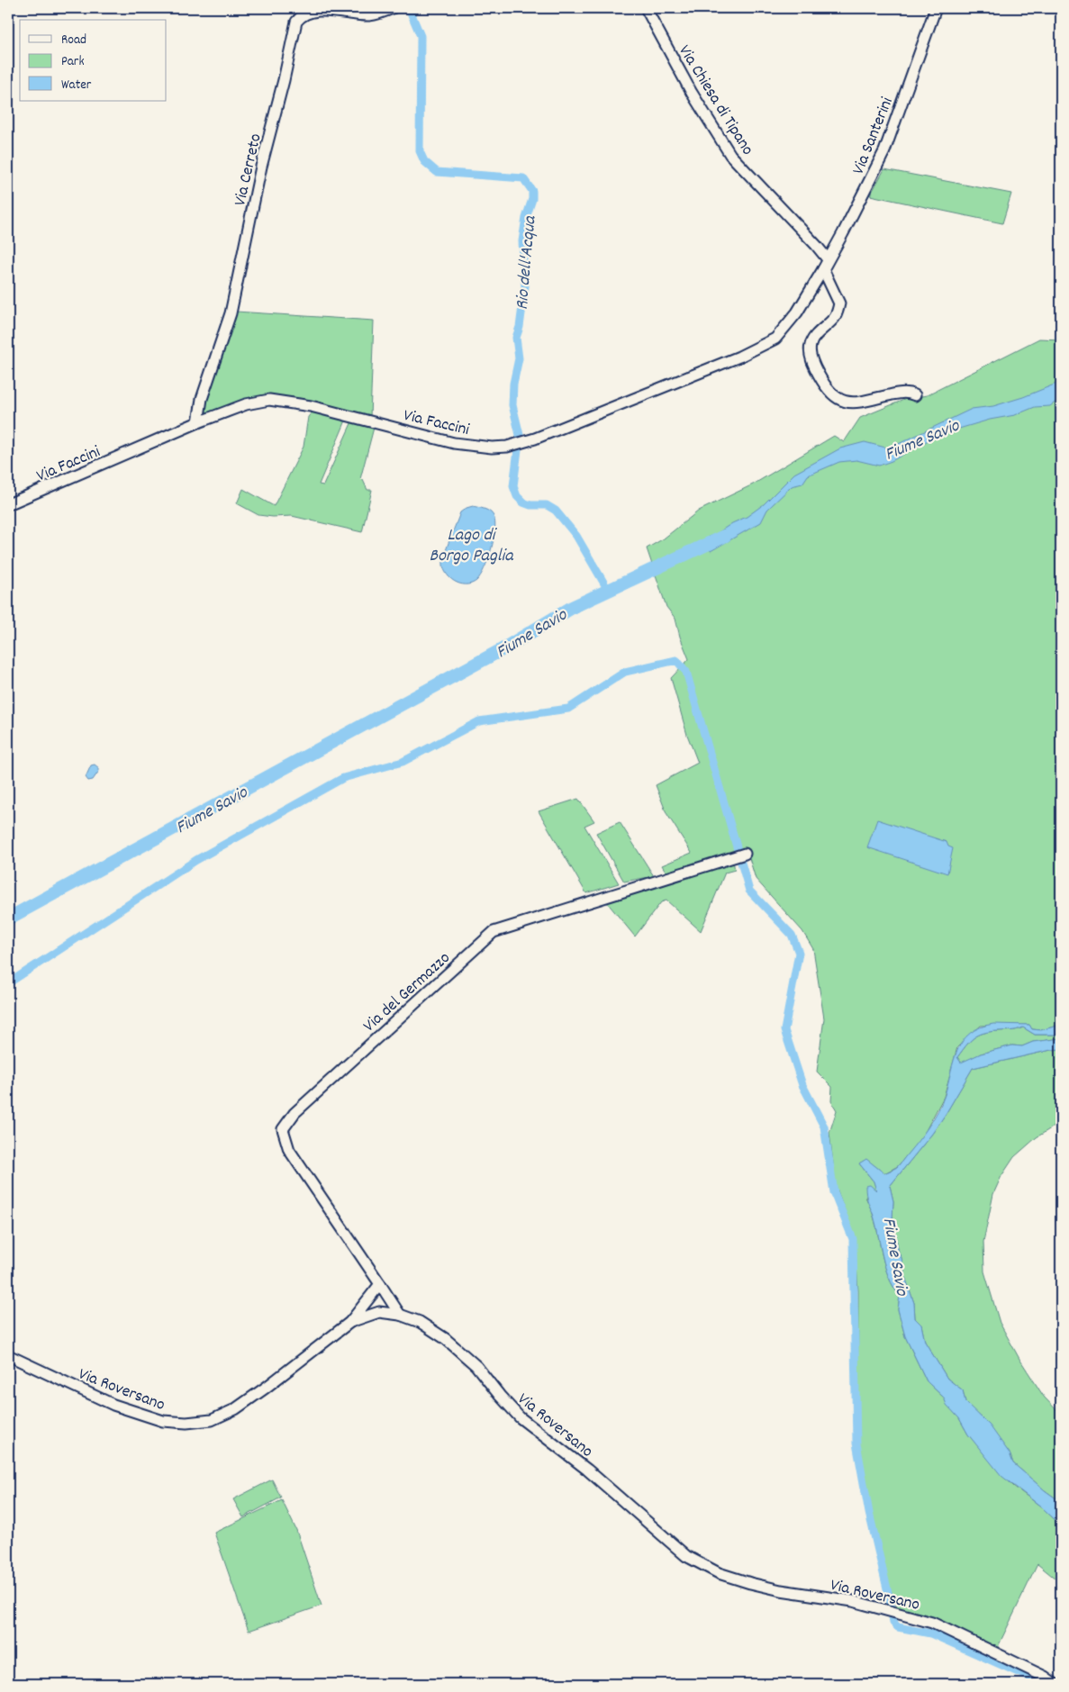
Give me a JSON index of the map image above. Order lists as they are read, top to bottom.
{
  "streets": {
    "street": [
      "Via Chiesa di Tipano",
      "Via Santerini",
      "Via Cerreto",
      "Via Faccini",
      "Via del Germazzo",
      "Via Roversano"
    ]
  },
  "crossings": [
    ["Via Chiesa di Tipano", "Via Santerini"],
    ["Via Chiesa di Tipano", "Via Faccini"],
    ["Via Santerini", "Via Faccini"],
    ["Via Cerreto", "Via Faccini"],
    ["Via del Germazzo", "Via Roversano"]
  ],
  "water": ["Rio dell'Acqua", "Fiume Savio", "Lago di Borgo Paglia"],
  "legend": ["Road", "Park", "Water"]
}
